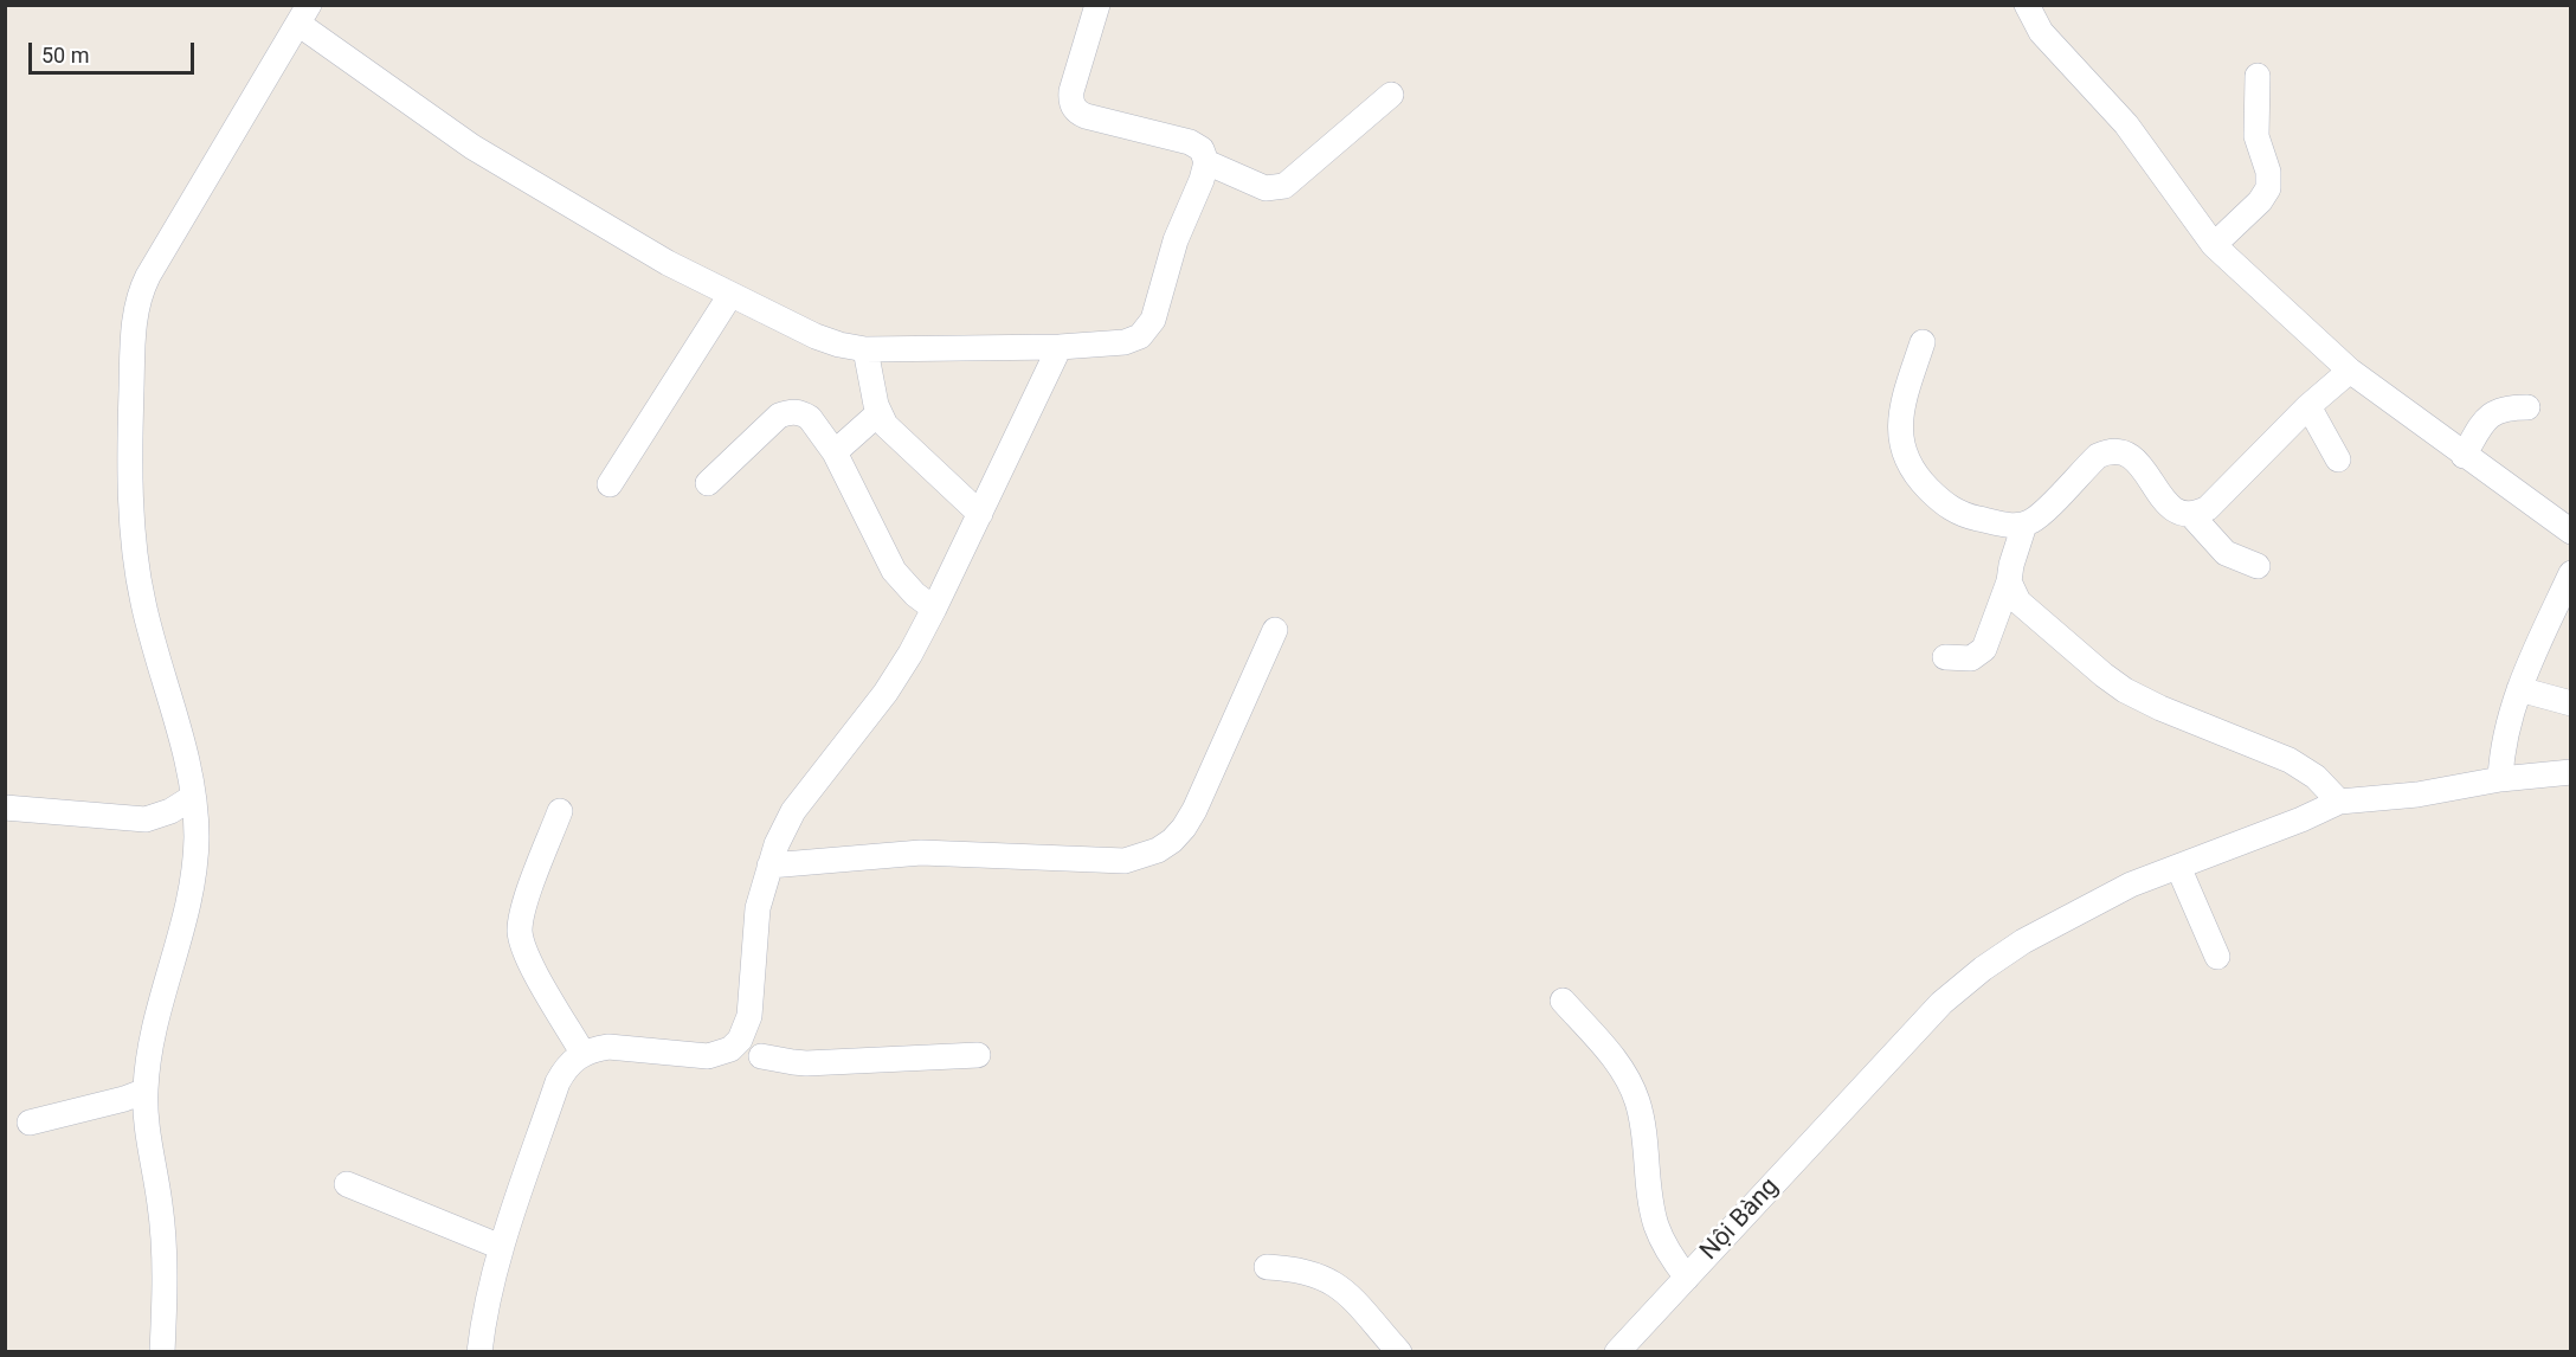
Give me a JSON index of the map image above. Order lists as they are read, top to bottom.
{
  "streets": {
    "street": ["Nội Bàng"]
  },
  "scale_bar": "50 m"
}
